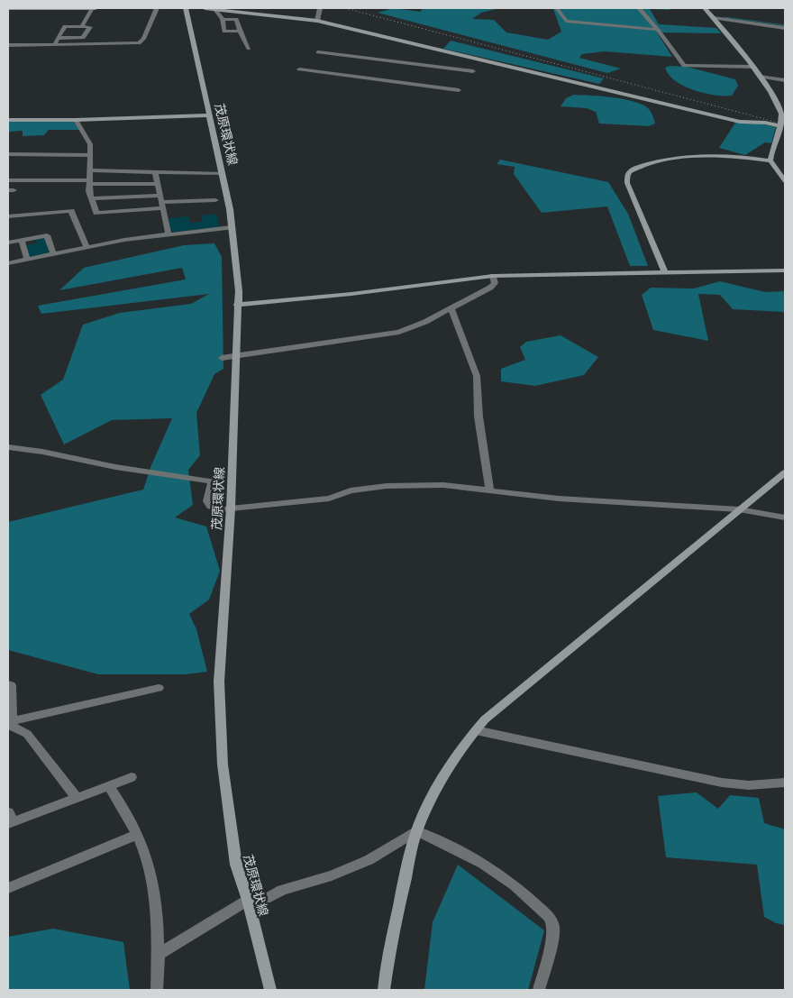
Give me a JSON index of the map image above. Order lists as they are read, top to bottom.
{
  "streets": {
    "street": ["茂原環状線"]
  }
}
